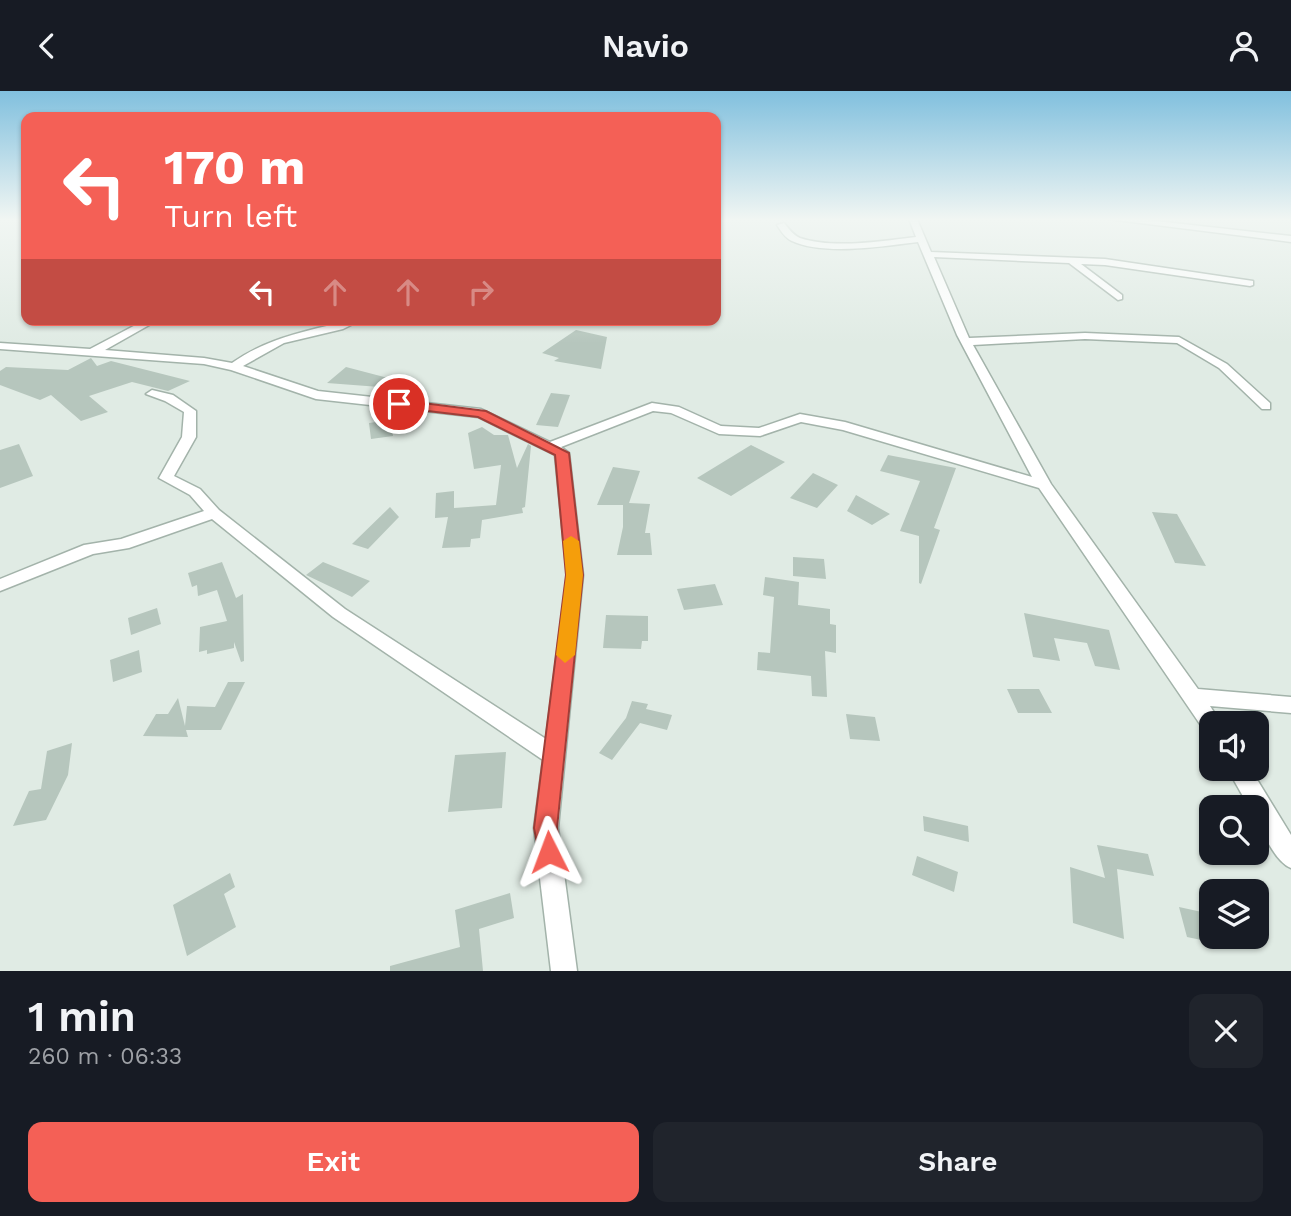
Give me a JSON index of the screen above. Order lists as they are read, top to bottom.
{
  "page": {
    "header": "Navio",
    "turn": ["170 m", "Turn left"],
    "heading": ["1 min", "260 m · 06:33"],
    "buttons": ["Exit", "Share"]
  }
}
